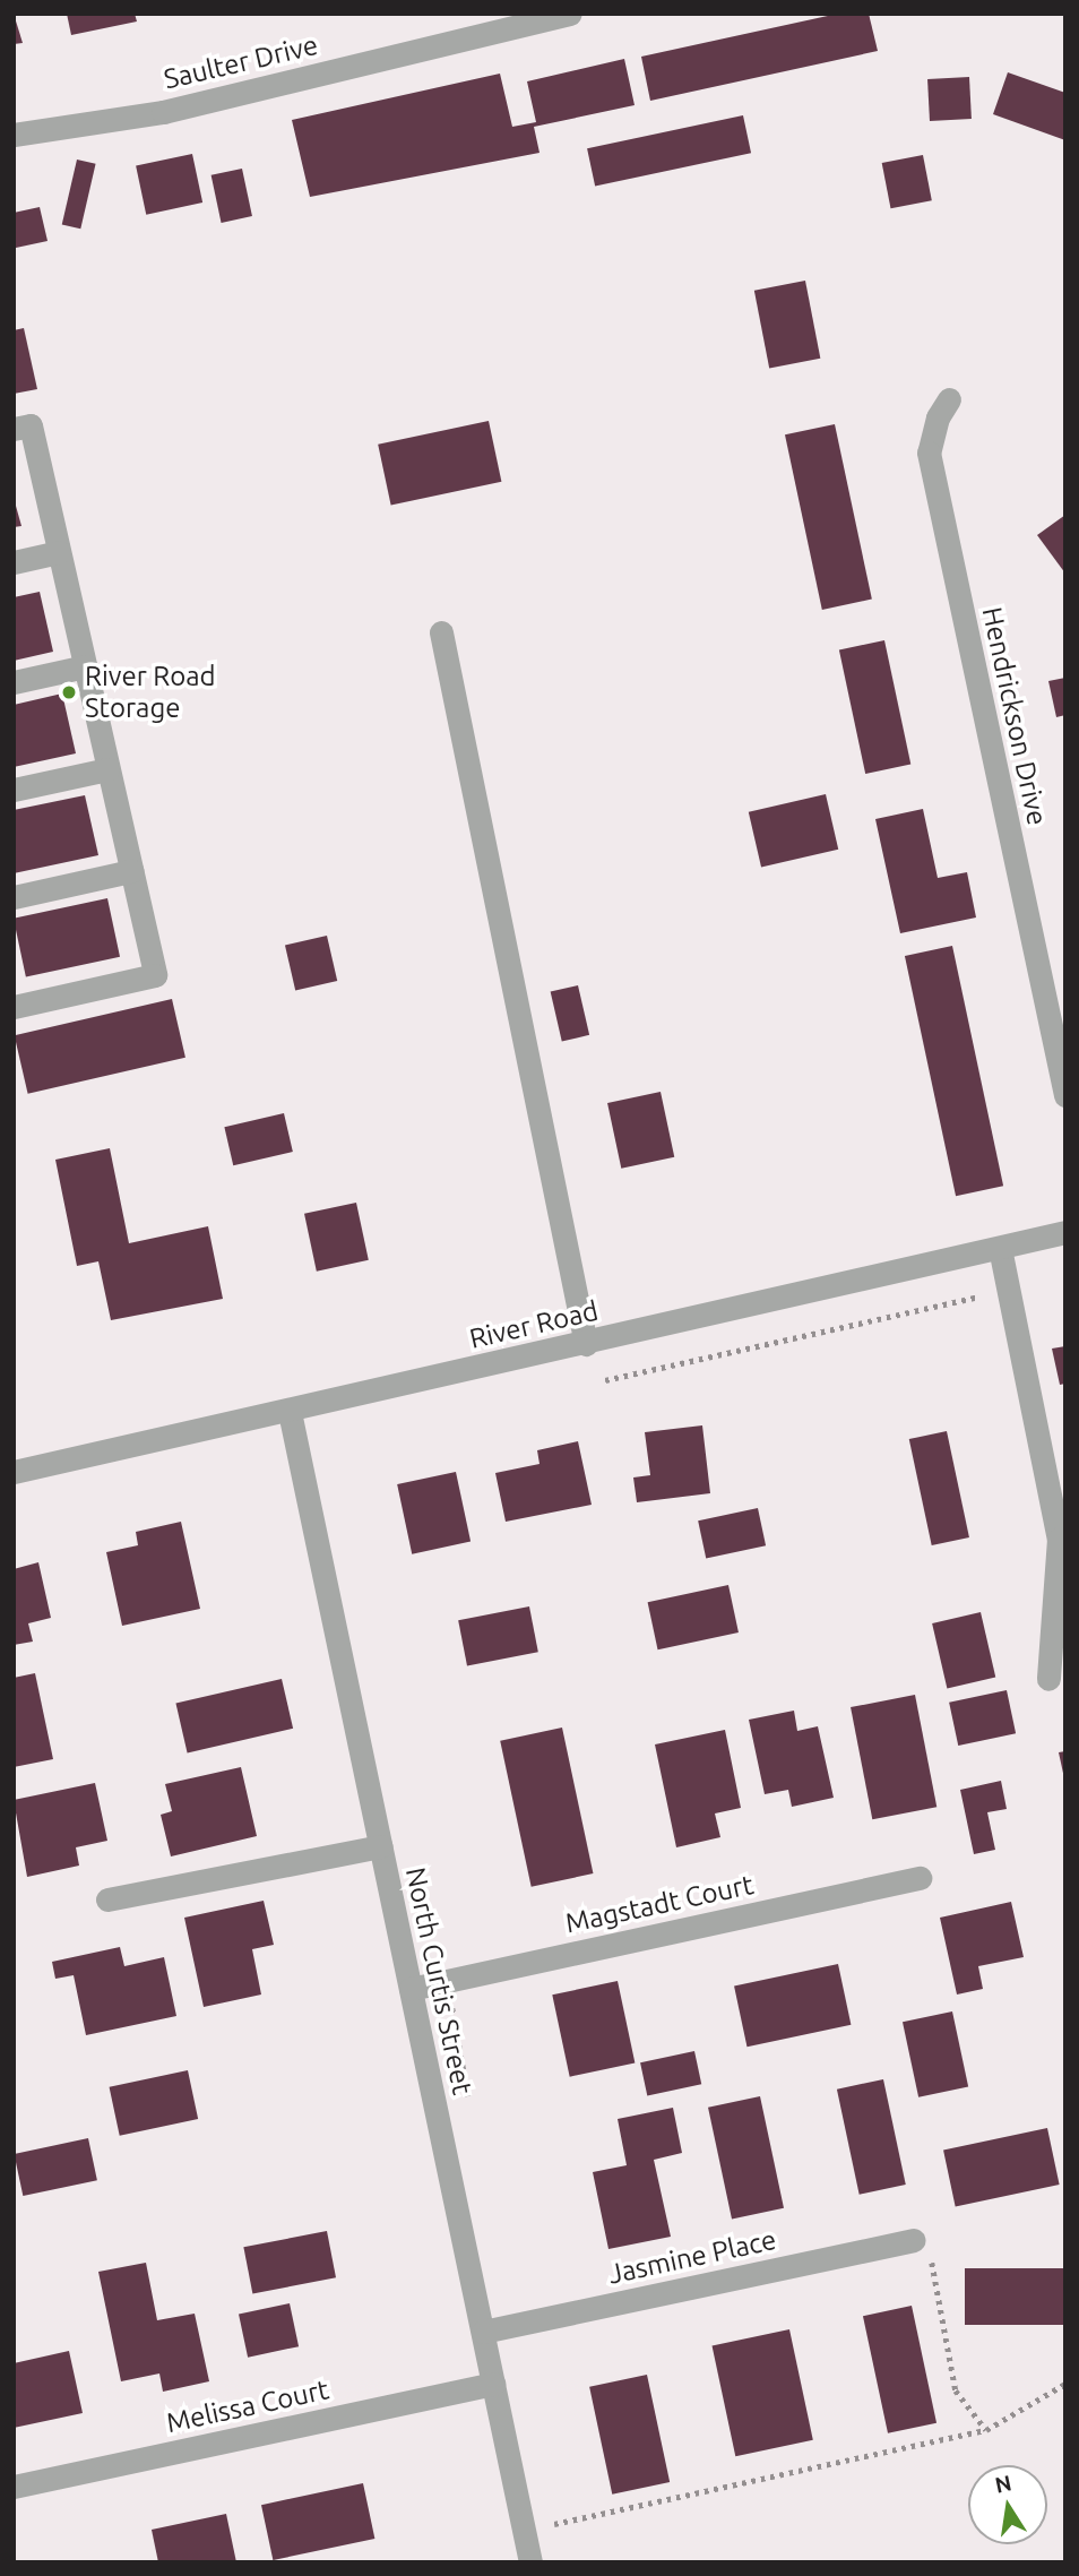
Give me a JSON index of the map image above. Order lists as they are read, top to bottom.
{
  "streets": {
    "street": [
      "Saulter Drive",
      "Hendrickson Drive",
      "River Road",
      "Magstadt Court",
      "North Curtis Street",
      "Jasmine Place",
      "Melissa Court"
    ]
  },
  "crossings": [
    ["River Road", "North Curtis Street"],
    ["Magstadt Court", "North Curtis Street"],
    ["North Curtis Street", "Jasmine Place"],
    ["North Curtis Street", "Melissa Court"]
  ],
  "places": ["River Road Storage"],
  "north": "top"
}
